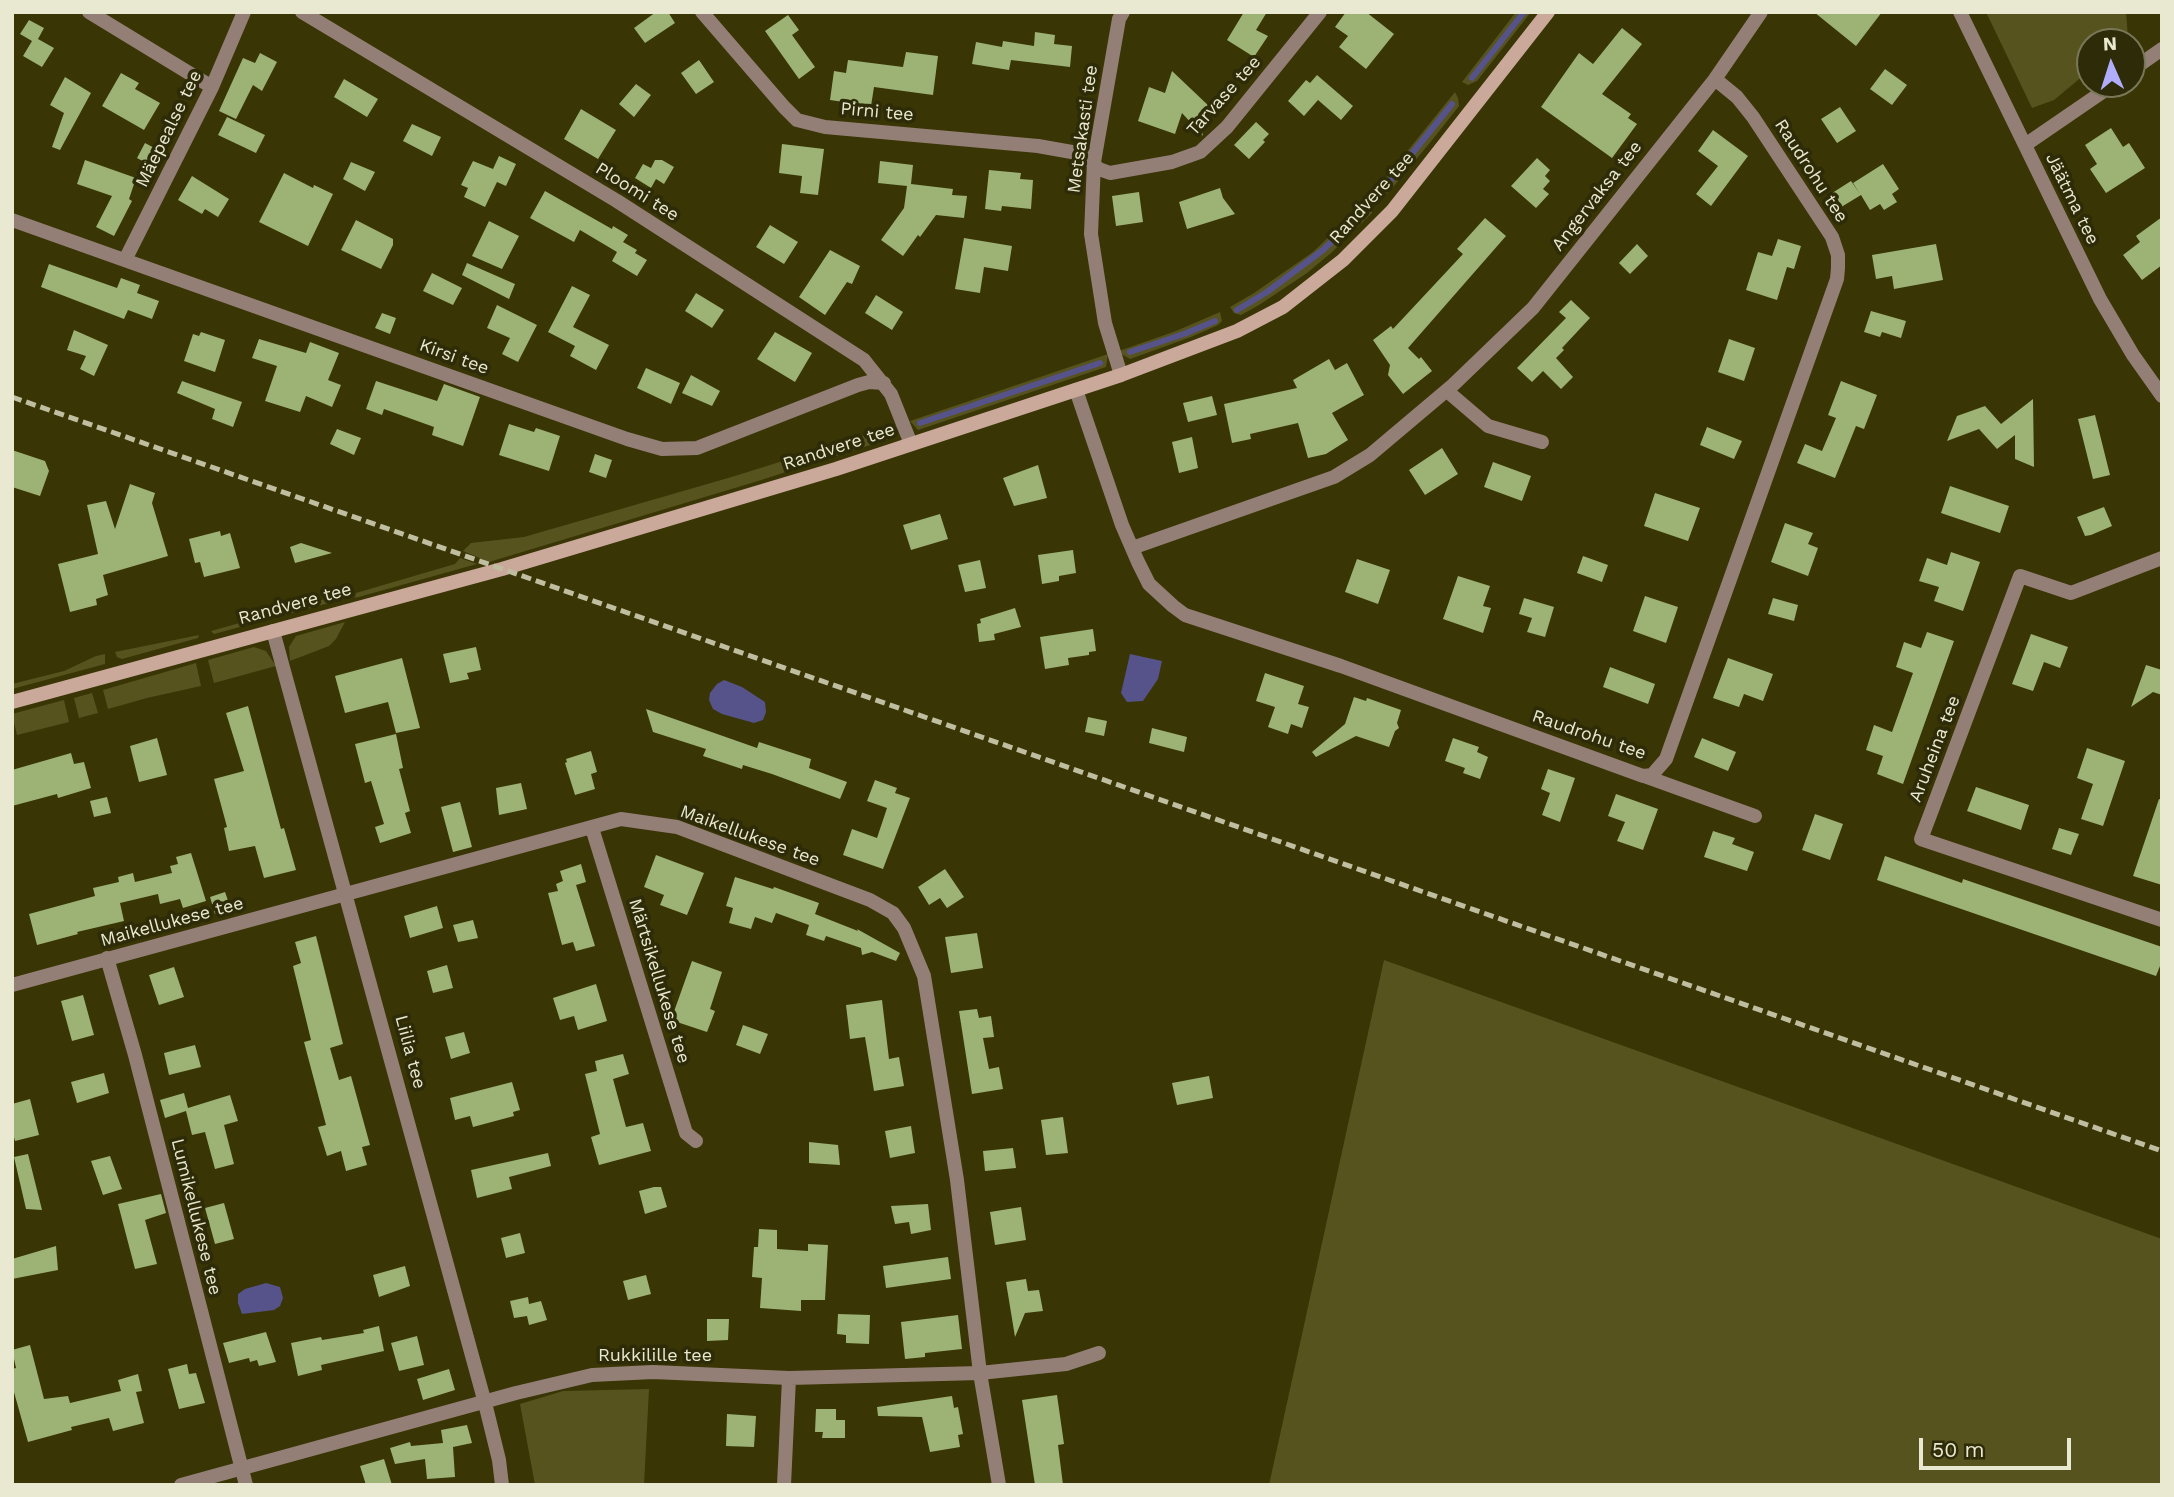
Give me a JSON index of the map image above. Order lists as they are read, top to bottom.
{
  "streets": {
    "street": [
      "Tarvase tee",
      "Pirni tee",
      "Mäepealse tee",
      "Metsakasti tee",
      "Raudrohu tee",
      "Ploomi tee",
      "Angervaksa tee",
      "Randvere tee",
      "Jäätma tee",
      "Kirsi tee",
      "Aruheina tee",
      "Maikellukese tee",
      "Märtsikellukese tee",
      "Liilia tee",
      "Lumikellukese tee",
      "Rukkilille tee"
    ]
  },
  "crossings": [
    ["Tarvase tee", "Pirni tee"],
    ["Tarvase tee", "Metsakasti tee"],
    ["Pirni tee", "Metsakasti tee"],
    ["Mäepealse tee", "Kirsi tee"],
    ["Metsakasti tee", "Randvere tee"],
    ["Raudrohu tee", "Angervaksa tee"],
    ["Raudrohu tee", "Randvere tee"],
    ["Ploomi tee", "Randvere tee"],
    ["Ploomi tee", "Kirsi tee"],
    ["Randvere tee", "Liilia tee"],
    ["Maikellukese tee", "Märtsikellukese tee"],
    ["Maikellukese tee", "Liilia tee"],
    ["Maikellukese tee", "Lumikellukese tee"],
    ["Maikellukese tee", "Rukkilille tee"],
    ["Liilia tee", "Rukkilille tee"],
    ["Lumikellukese tee", "Rukkilille tee"]
  ],
  "scale_bar": "50 m",
  "north": "top"
}
